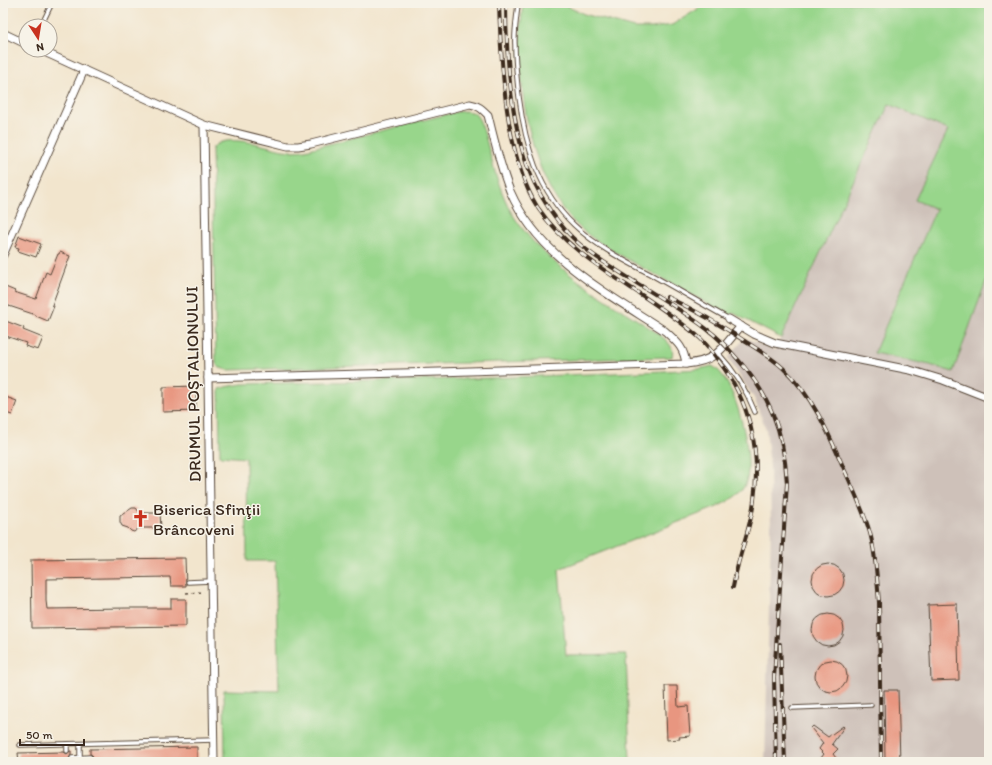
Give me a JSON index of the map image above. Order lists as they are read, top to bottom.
{
  "streets": {
    "street": ["DRUMUL POȘTALIONULUI"]
  },
  "places": {
    "church": ["Biserica Sfinţii Brâncoveni"]
  },
  "scale_bar": "50 m",
  "north": "bottom"
}
